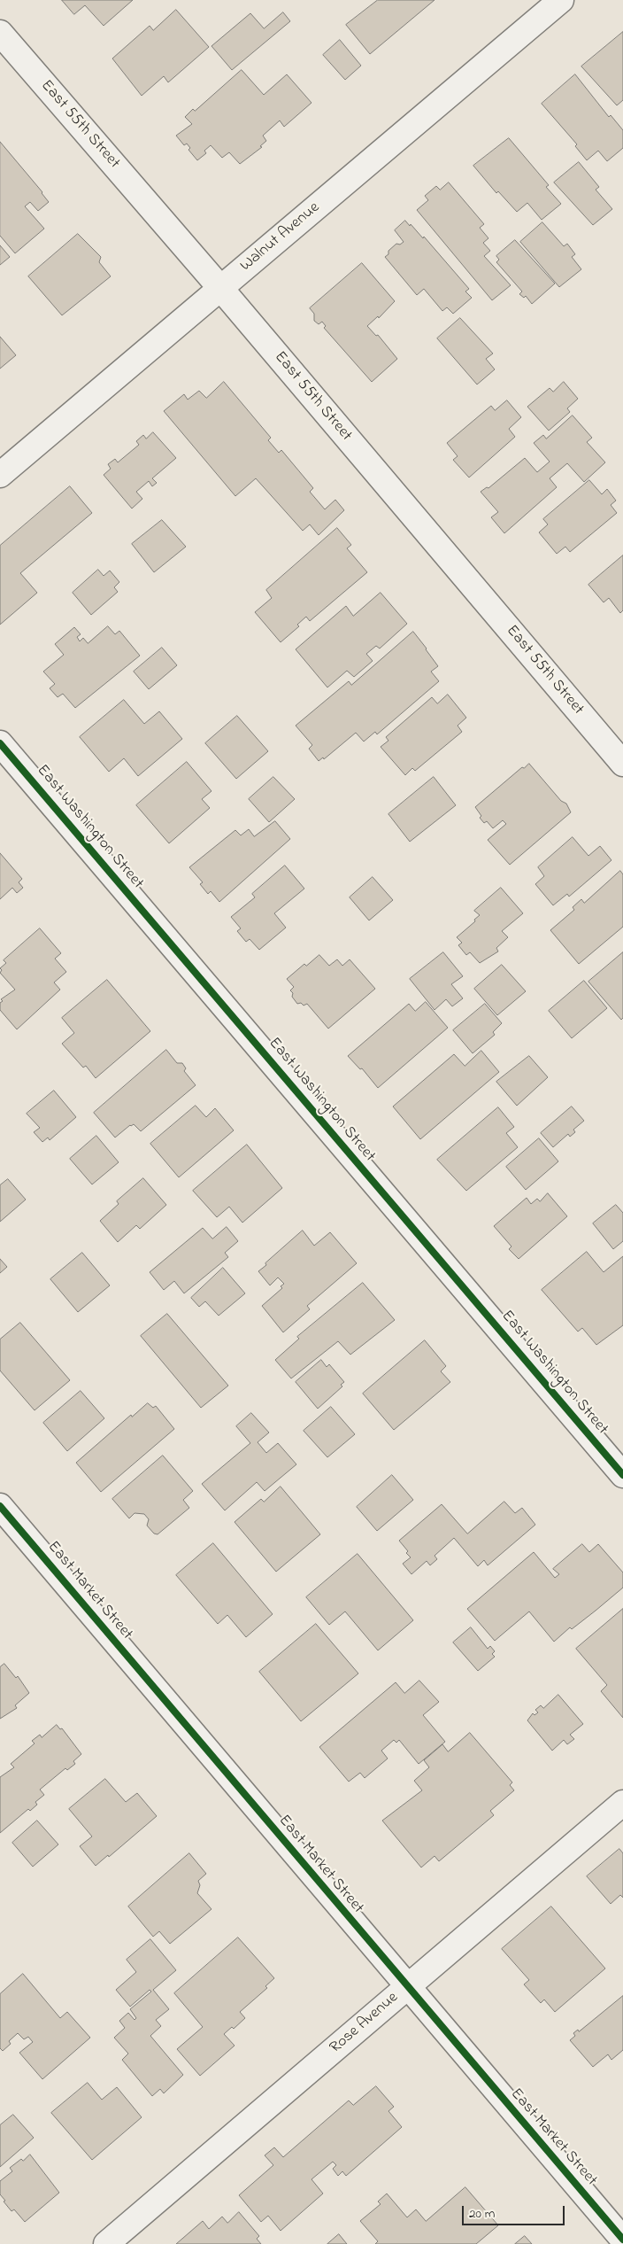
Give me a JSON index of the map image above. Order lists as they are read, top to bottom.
{
  "streets": {
    "street": [
      "East 55th Street",
      "Walnut Avenue",
      "East Washington Street",
      "East Market Street",
      "Rose Avenue"
    ]
  },
  "crossings": [
    ["East 55th Street", "Walnut Avenue"],
    ["East Market Street", "Rose Avenue"]
  ],
  "scale_bar": "20 m"
}
